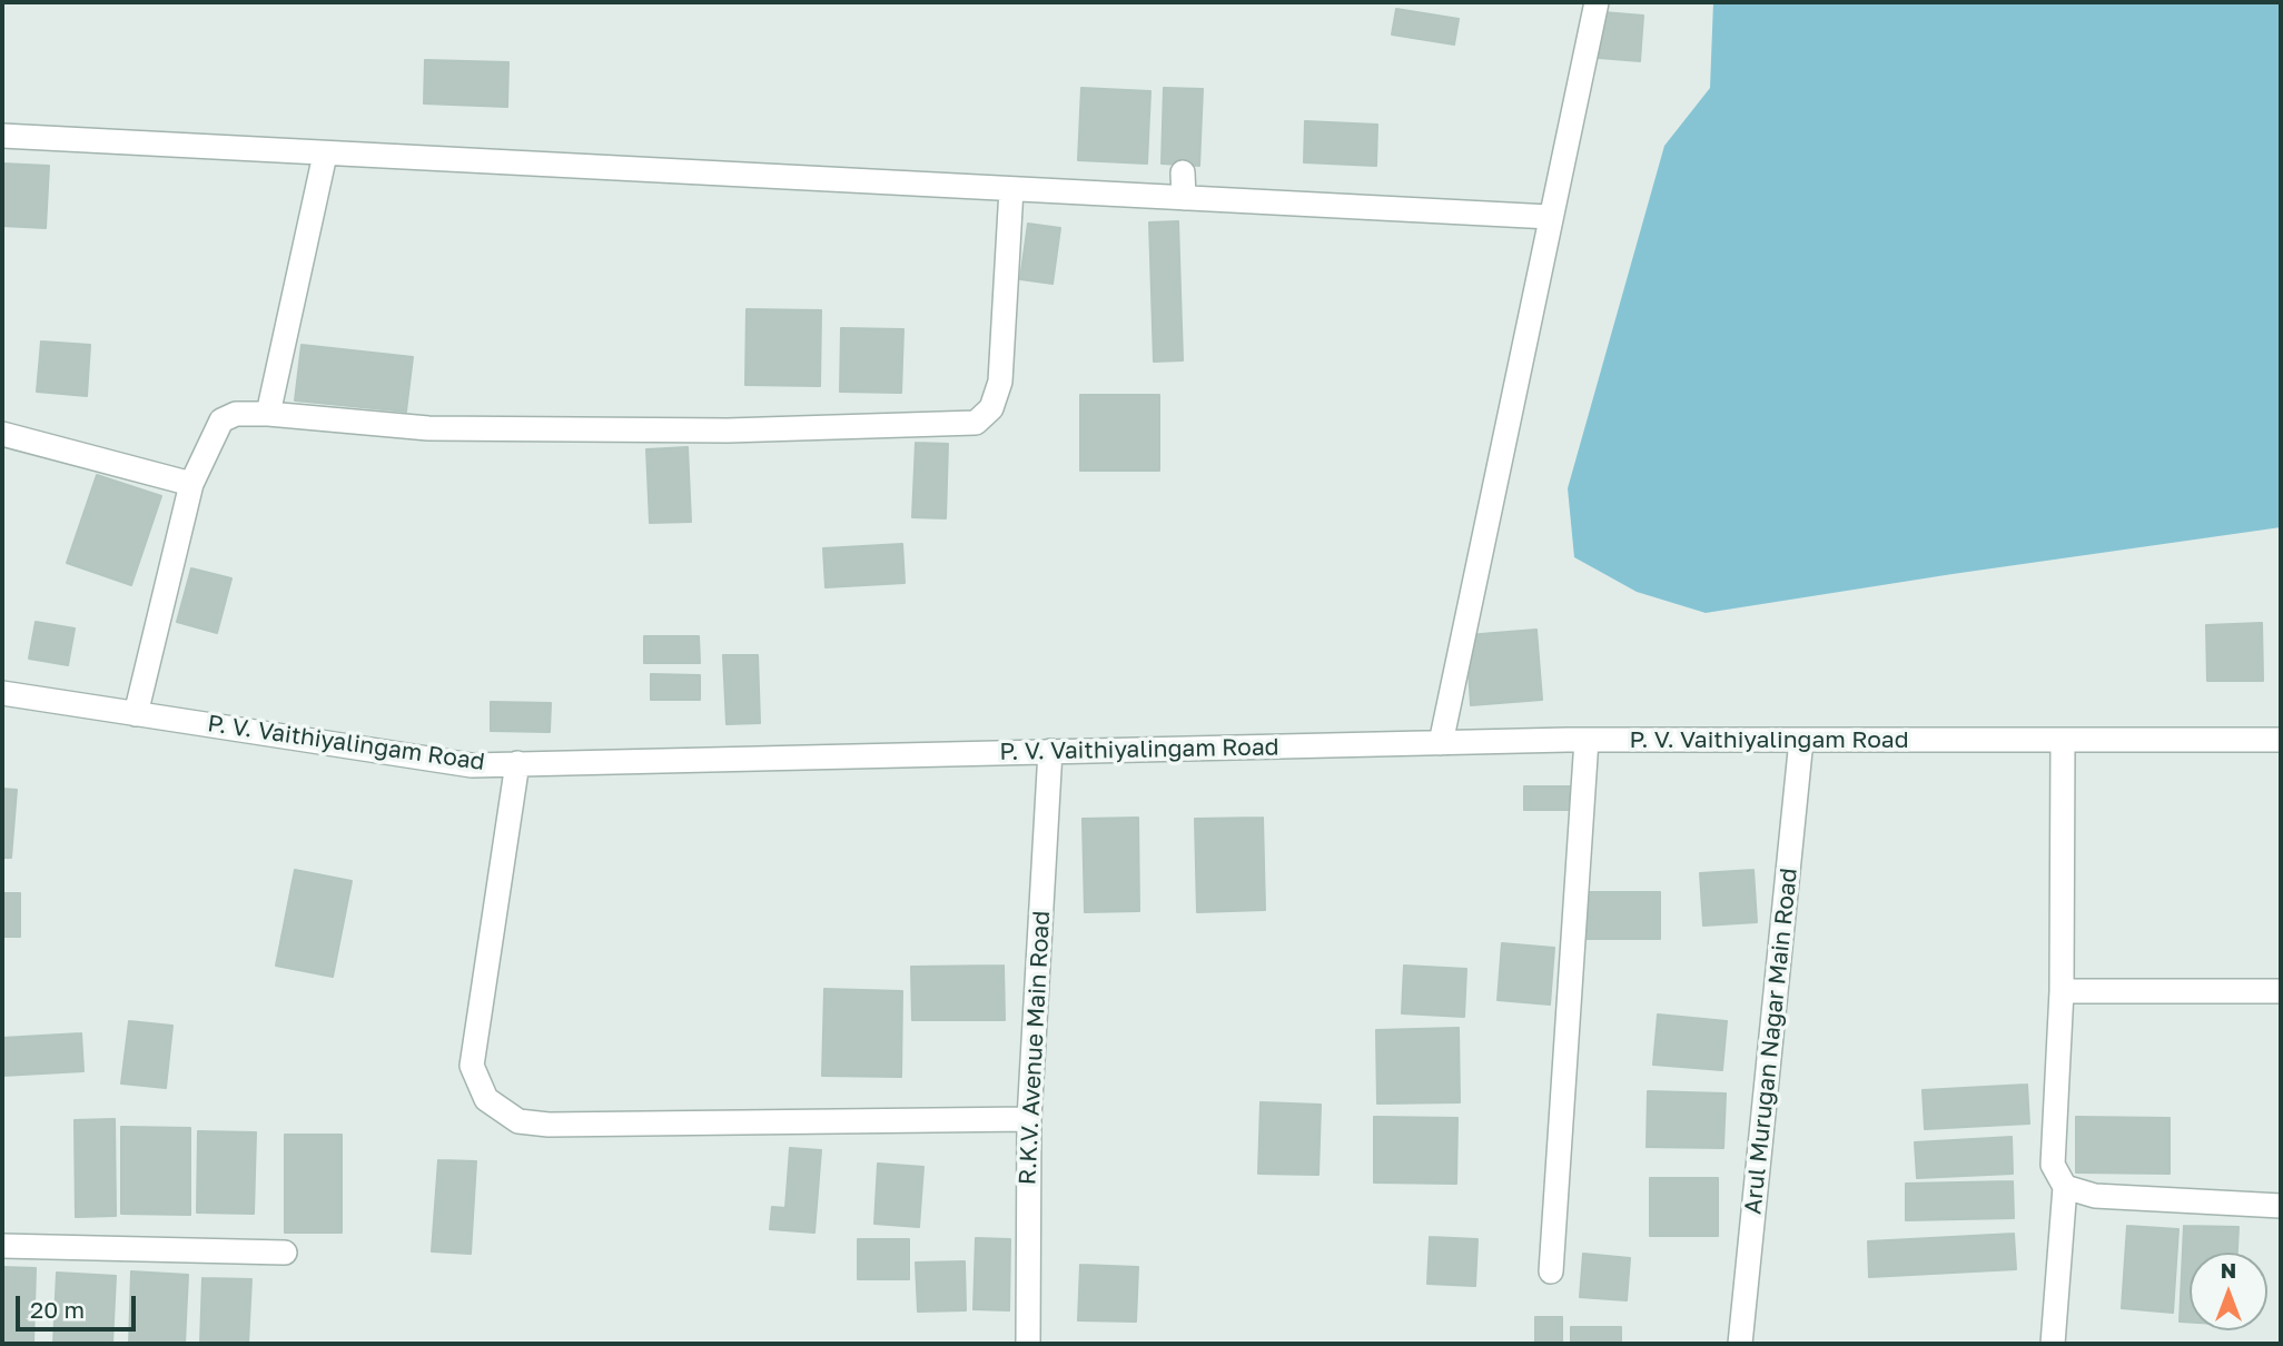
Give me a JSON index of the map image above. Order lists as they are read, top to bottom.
{
  "streets": {
    "street": ["P. V. Vaithiyalingam Road", "Arul Murugan Nagar Main Road", "R.K.V. Avenue Main Road"]
  },
  "crossings": [
    ["P. V. Vaithiyalingam Road", "Arul Murugan Nagar Main Road"],
    ["P. V. Vaithiyalingam Road", "R.K.V. Avenue Main Road"]
  ],
  "scale_bar": "20 m",
  "north": "top"
}
